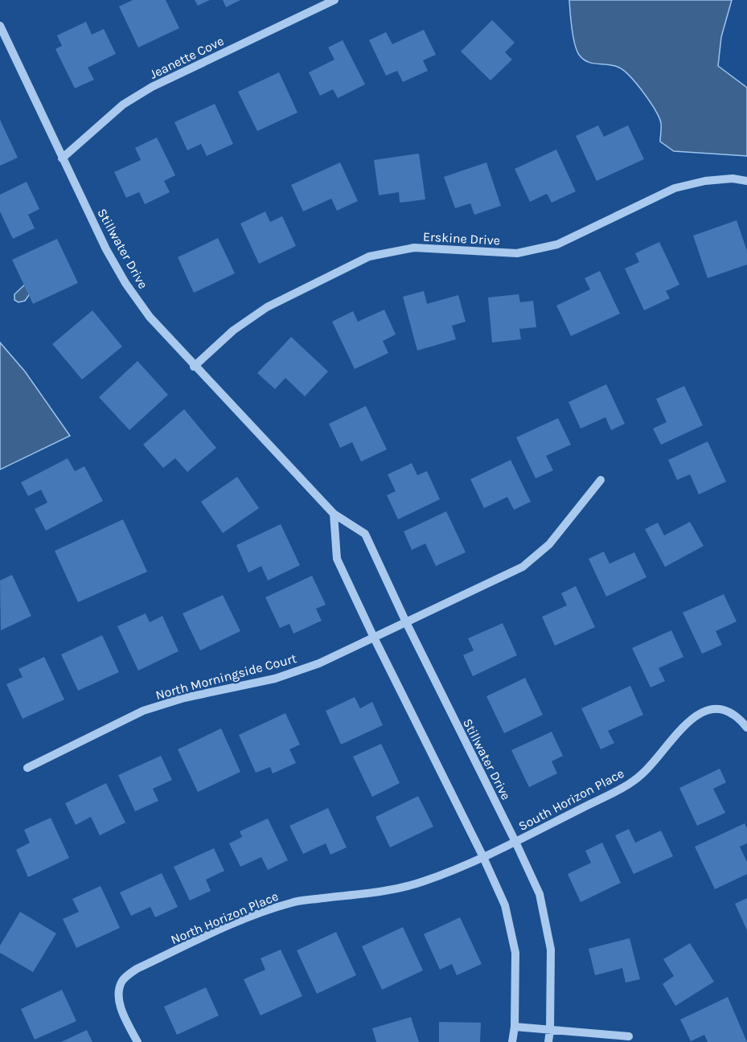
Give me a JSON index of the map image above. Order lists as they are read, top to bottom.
{
  "streets": {
    "street": [
      "Jeanette Cove",
      "Erskine Drive",
      "Stillwater Drive",
      "North Morningside Court",
      "South Horizon Place",
      "North Horizon Place"
    ]
  },
  "crossings": [
    ["Jeanette Cove", "Stillwater Drive"],
    ["Erskine Drive", "Stillwater Drive"],
    ["Stillwater Drive", "North Morningside Court"],
    ["Stillwater Drive", "South Horizon Place"],
    ["Stillwater Drive", "North Horizon Place"],
    ["South Horizon Place", "North Horizon Place"]
  ]
}
